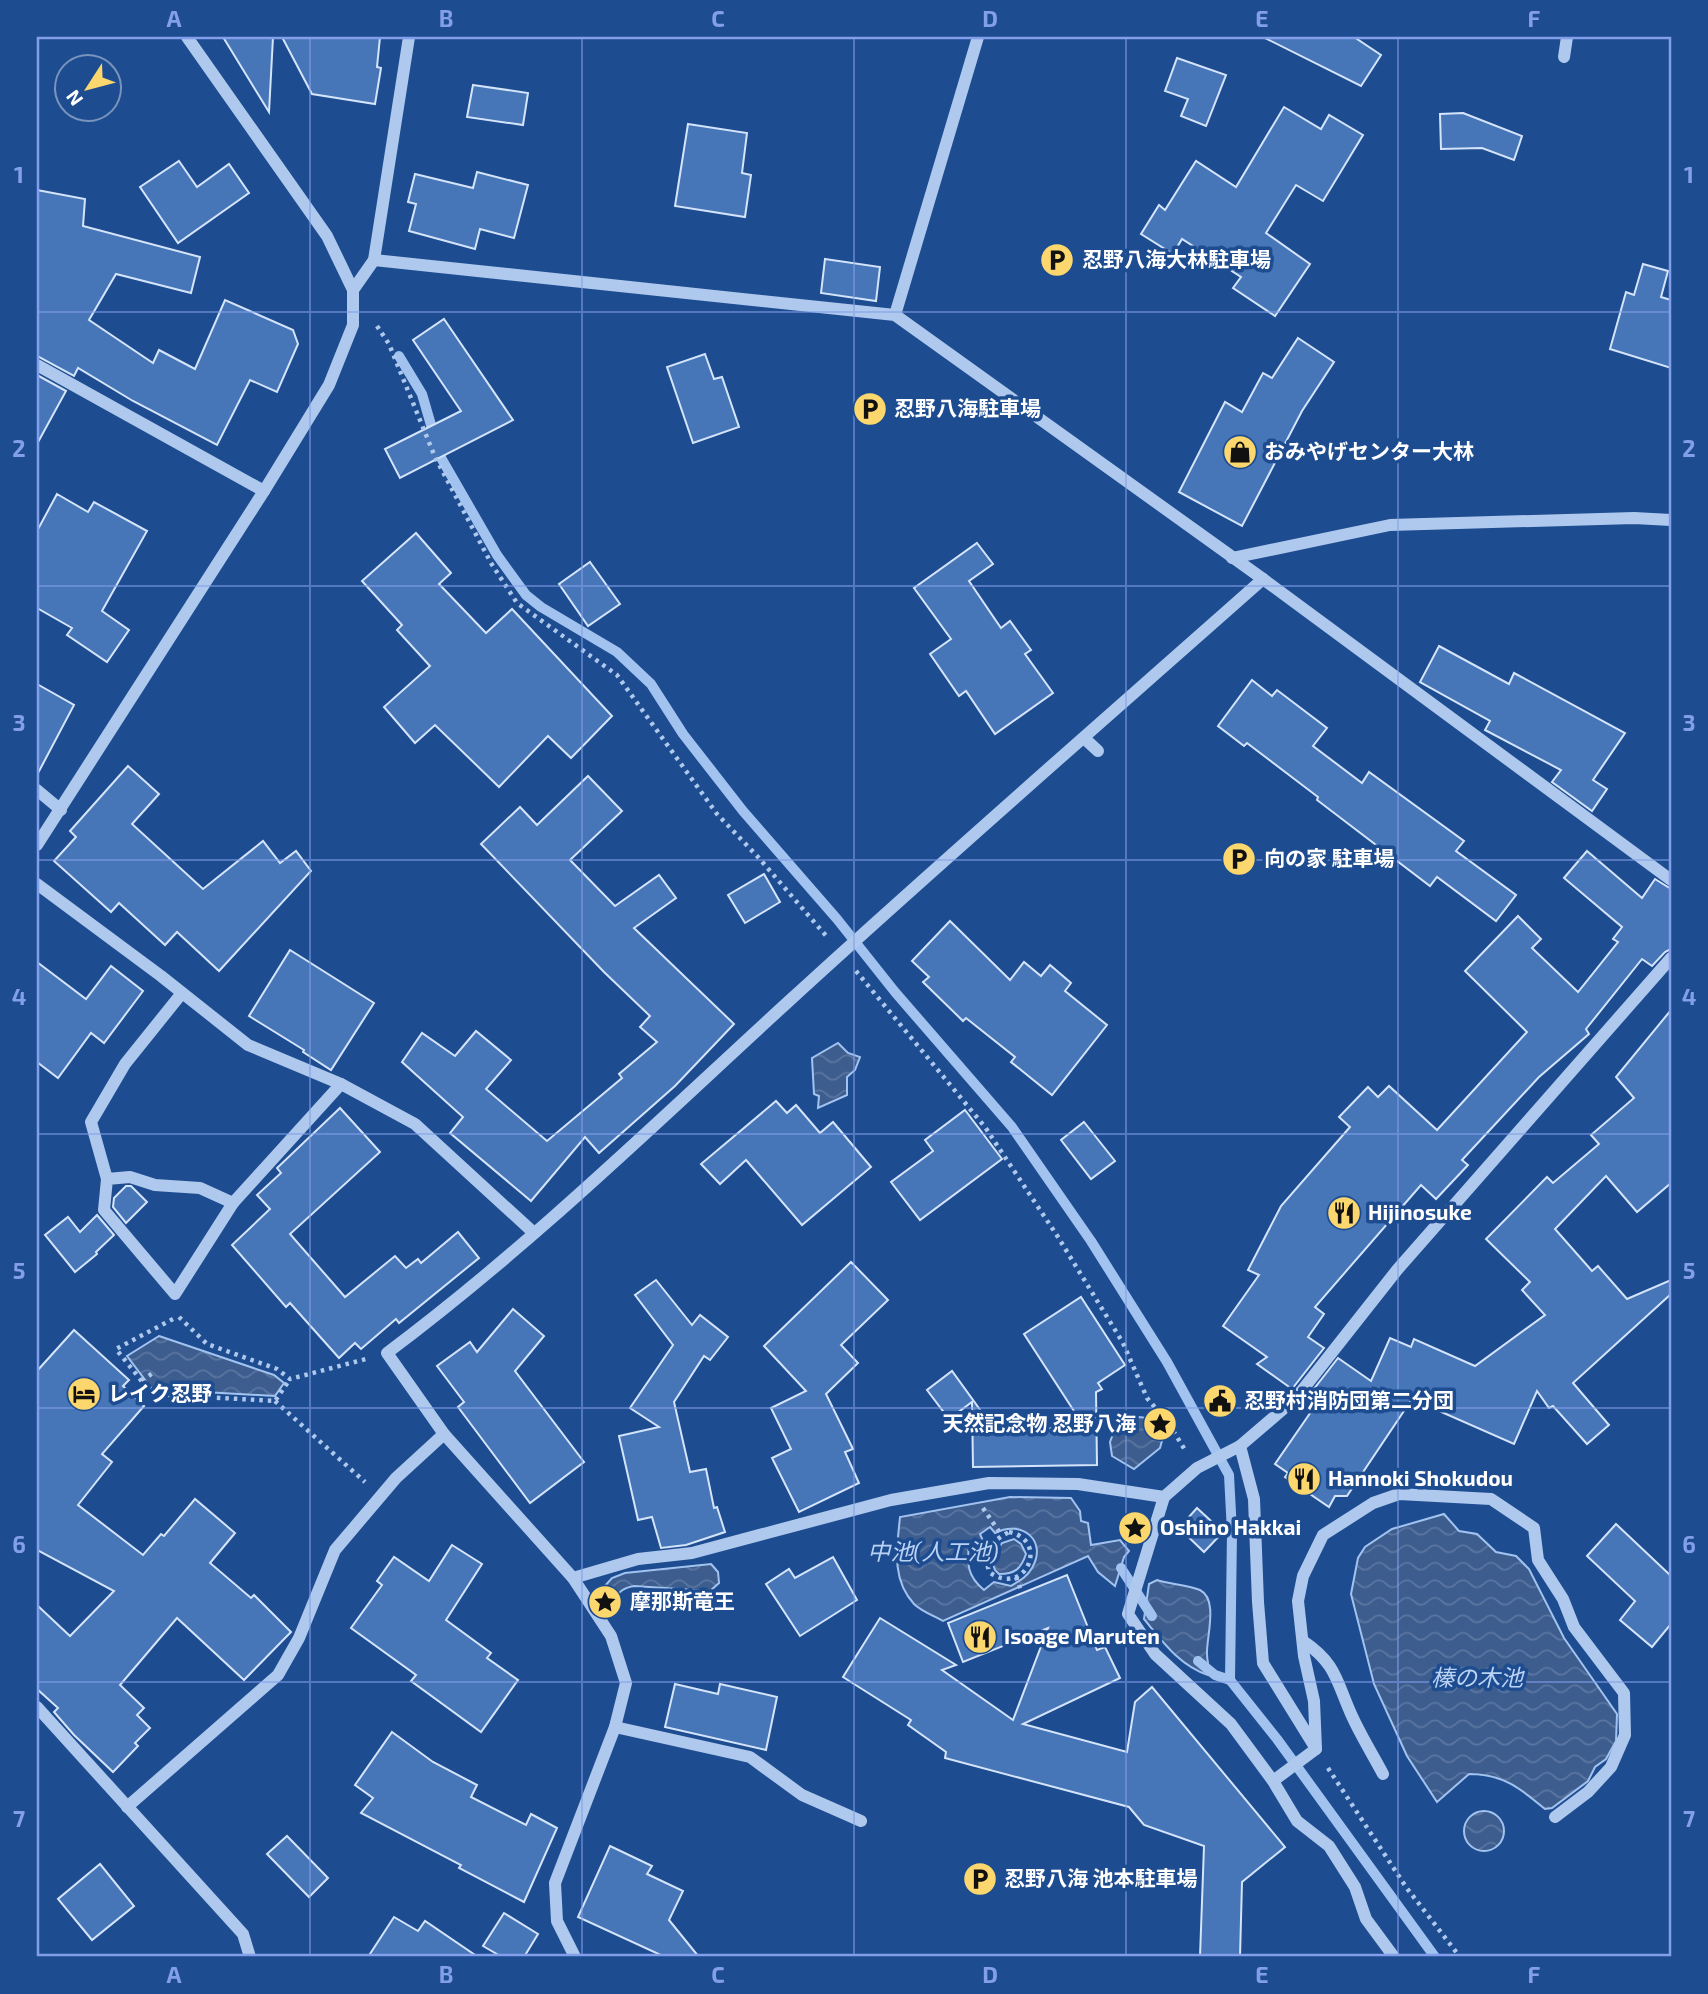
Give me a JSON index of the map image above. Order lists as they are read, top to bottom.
{
  "water": ["中池(人工池)", "榛の木池"],
  "places": {
    "parking": [
      "忍野八海大林駐車場",
      "忍野八海駐車場",
      "向の家 駐車場",
      "忍野八海 池本駐車場"
    ],
    "shop": ["おみやげセンター大林"],
    "restaurant": ["Hijinosuke", "Hannoki Shokudou", "Isoage Maruten"],
    "hotel": ["レイク忍野"],
    "public building": ["忍野村消防団第二分団"],
    "place": ["天然記念物 忍野八海", "Oshino Hakkai", "摩那斯竜王"]
  },
  "north": "bottom left",
  "grid": {
    "columns": [
      "A",
      "B",
      "C",
      "D",
      "E",
      "F"
    ],
    "rows": [
      "1",
      "2",
      "3",
      "4",
      "5",
      "6",
      "7"
    ]
  }
}
